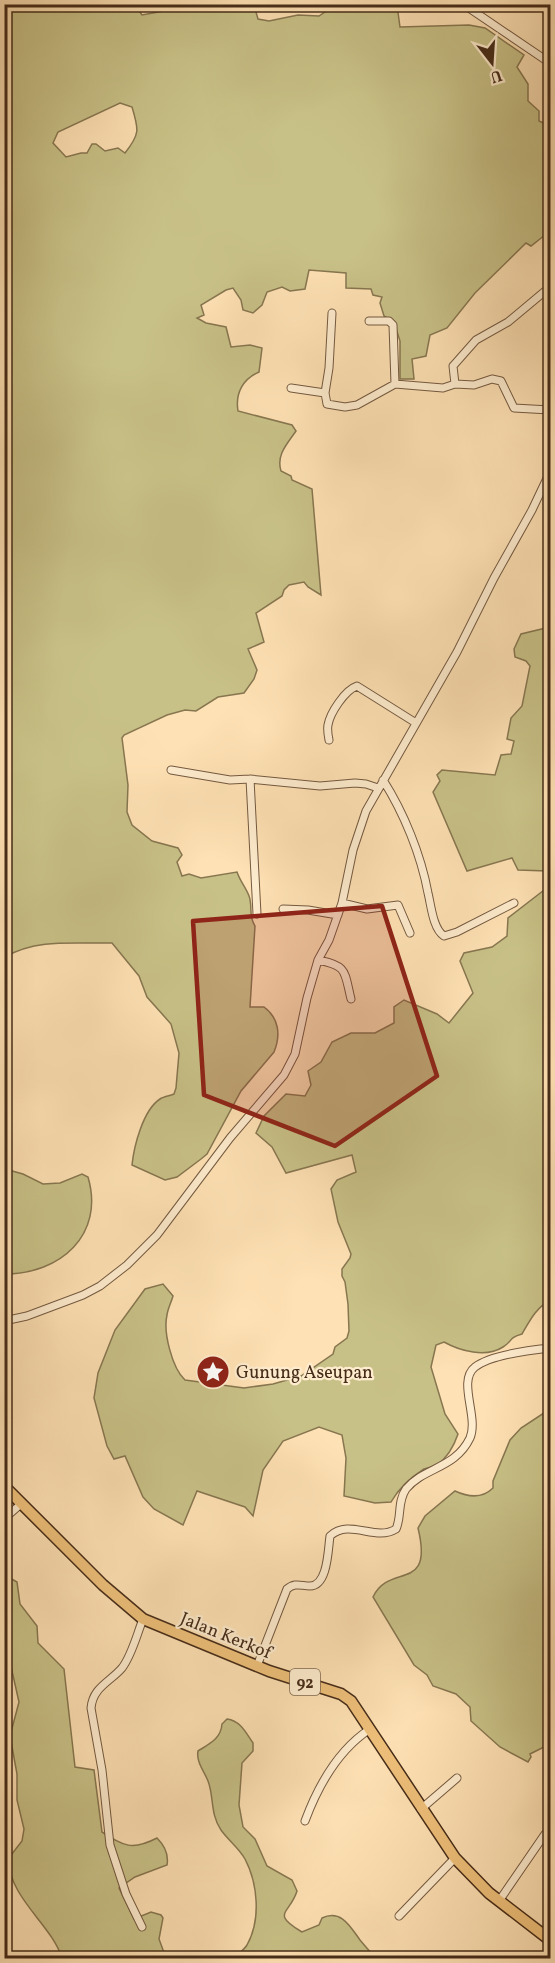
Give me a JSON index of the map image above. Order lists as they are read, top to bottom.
{
  "streets": {
    "main road": ["Jalan Kerkof", "92"]
  },
  "places": {
    "place": ["Gunung Aseupan"]
  },
  "north": "bottom"
}
